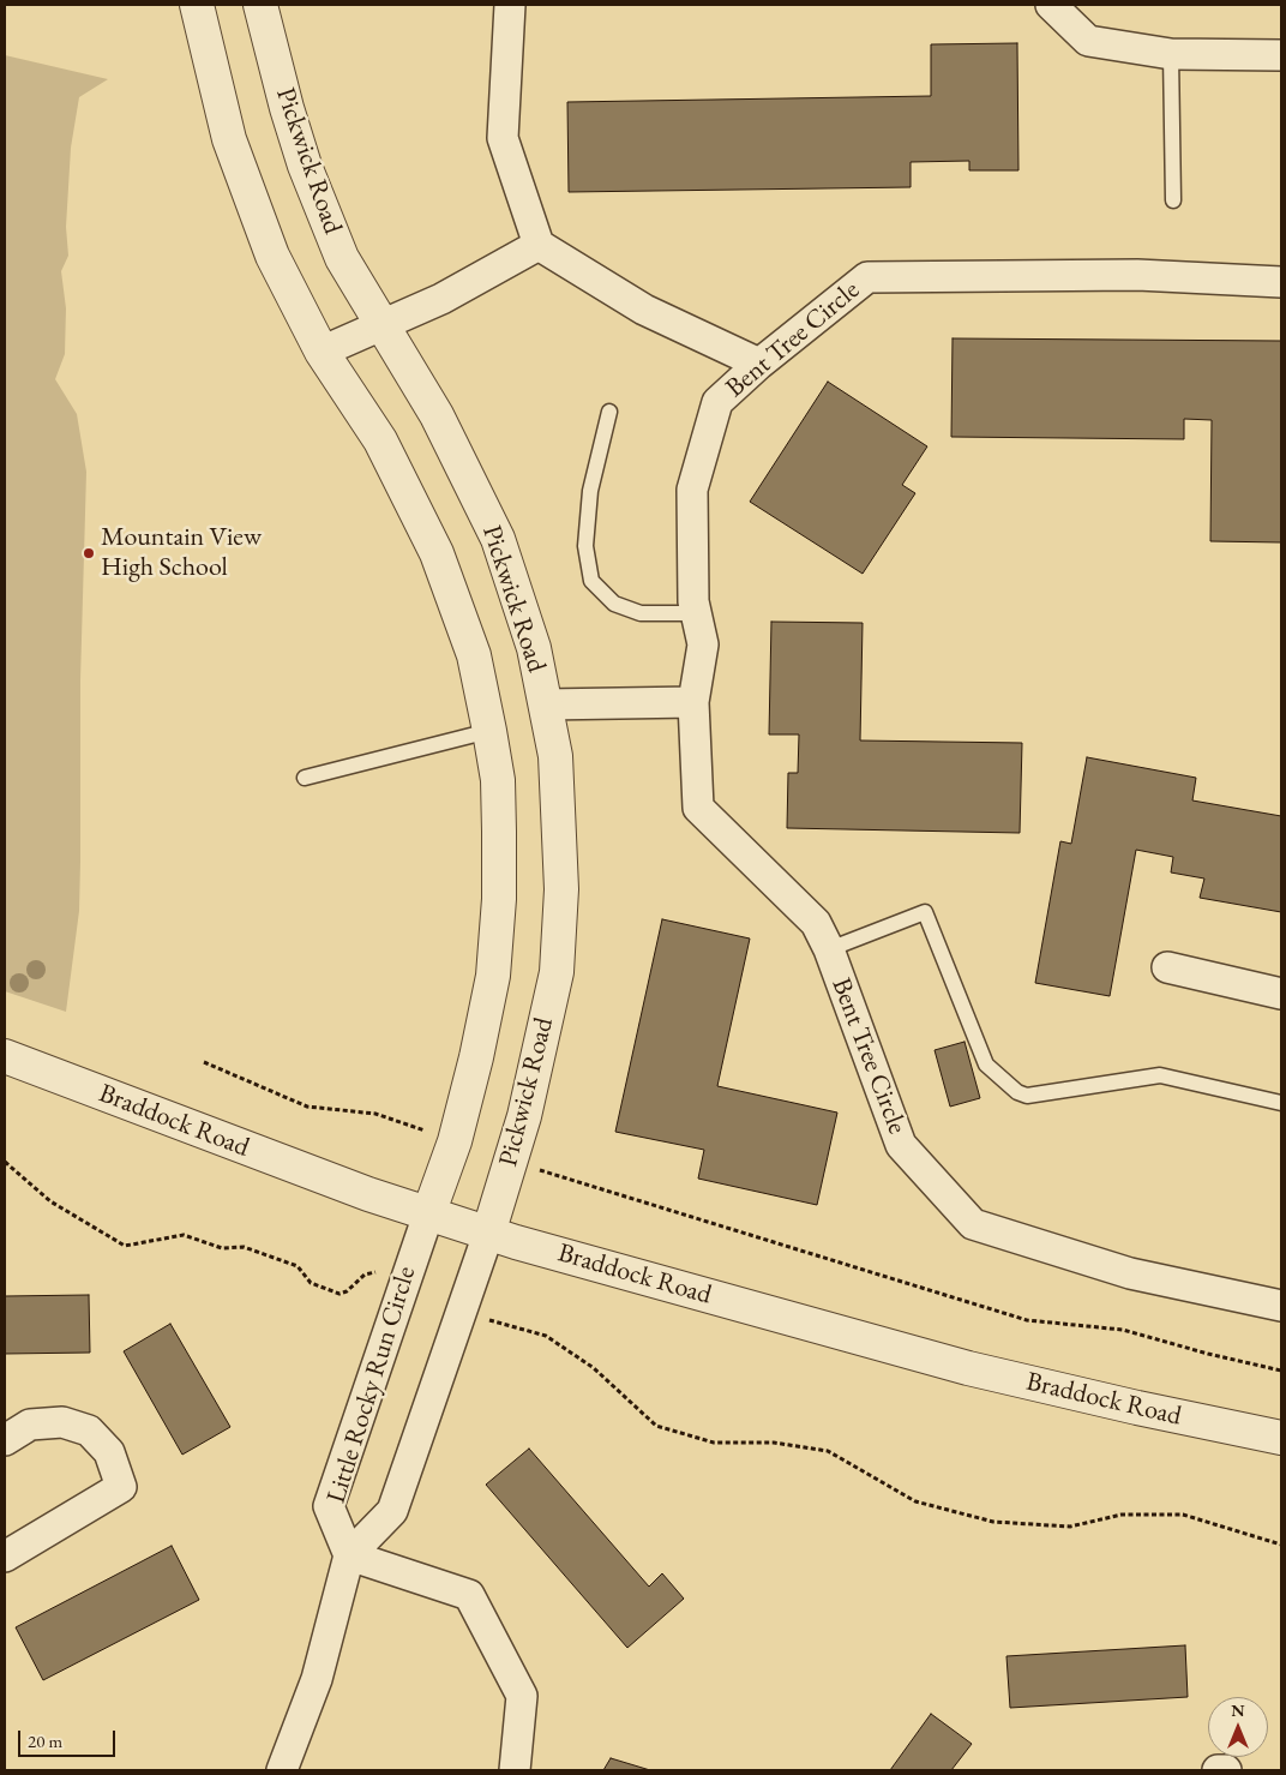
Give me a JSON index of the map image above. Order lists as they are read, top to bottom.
{
  "streets": {
    "street": [
      "Pickwick Road",
      "Bent Tree Circle",
      "Braddock Road",
      "Little Rocky Run Circle"
    ]
  },
  "crossings": [
    ["Pickwick Road", "Braddock Road"],
    ["Pickwick Road", "Little Rocky Run Circle"],
    ["Braddock Road", "Little Rocky Run Circle"]
  ],
  "places": ["Mountain View High School"],
  "scale_bar": "20 m",
  "north": "top"
}
